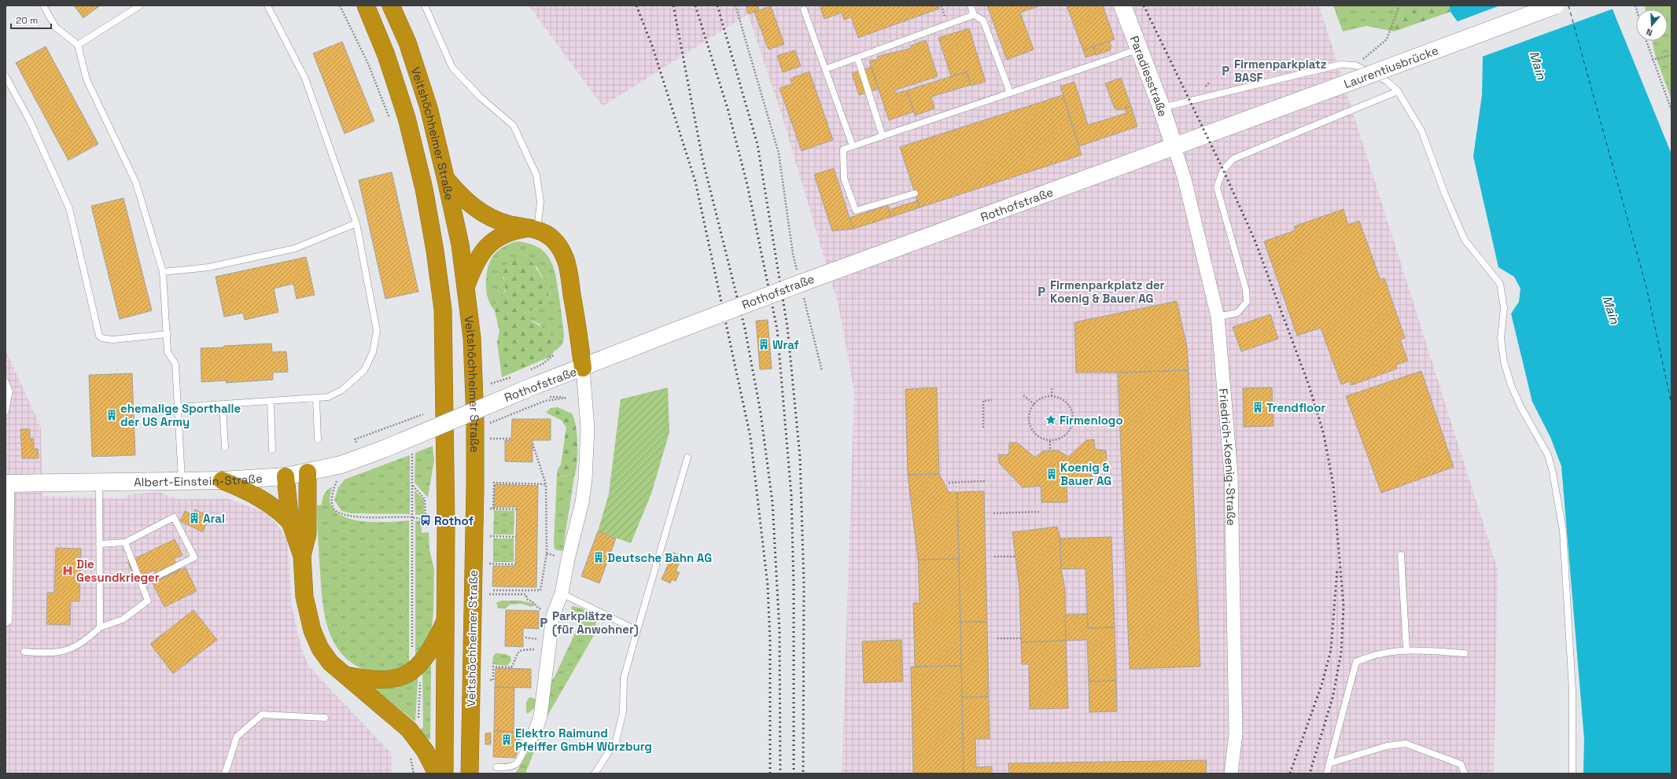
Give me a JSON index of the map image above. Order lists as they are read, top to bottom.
{
  "streets": {
    "highway": ["Veitshöchheimer Straße"],
    "main road": [
      "Laurentiusbrücke",
      "Paradiesstraße",
      "Rothofstraße",
      "Albert-Einstein-Straße"
    ],
    "street": ["Friedrich-Koenig-Straße"]
  },
  "crossings": [
    ["Laurentiusbrücke", "Paradiesstraße"],
    ["Laurentiusbrücke", "Rothofstraße"],
    ["Laurentiusbrücke", "Friedrich-Koenig-Straße"],
    ["Paradiesstraße", "Rothofstraße"],
    ["Paradiesstraße", "Friedrich-Koenig-Straße"],
    ["Rothofstraße", "Friedrich-Koenig-Straße"],
    ["Rothofstraße", "Albert-Einstein-Straße"]
  ],
  "water": ["Main"],
  "places": {
    "parking": ["Firmenparkplatz BASF", "Firmenparkplatz der Koenig & Bauer AG", "Parkplätze (für Anwohner)"],
    "building": [
      "Wraf",
      "Trendfloor",
      "ehemalige Sporthalle der US Army",
      "Koenig & Bauer AG",
      "Aral",
      "Deutsche Bahn AG",
      "Elektro Raimund Pfeiffer GmbH Würzburg"
    ],
    "place": ["Firmenlogo"],
    "bus stop": ["Rothof"],
    "hospital": ["Die Gesundkrieger"]
  },
  "scale_bar": "20 m",
  "north": "bottom"
}
